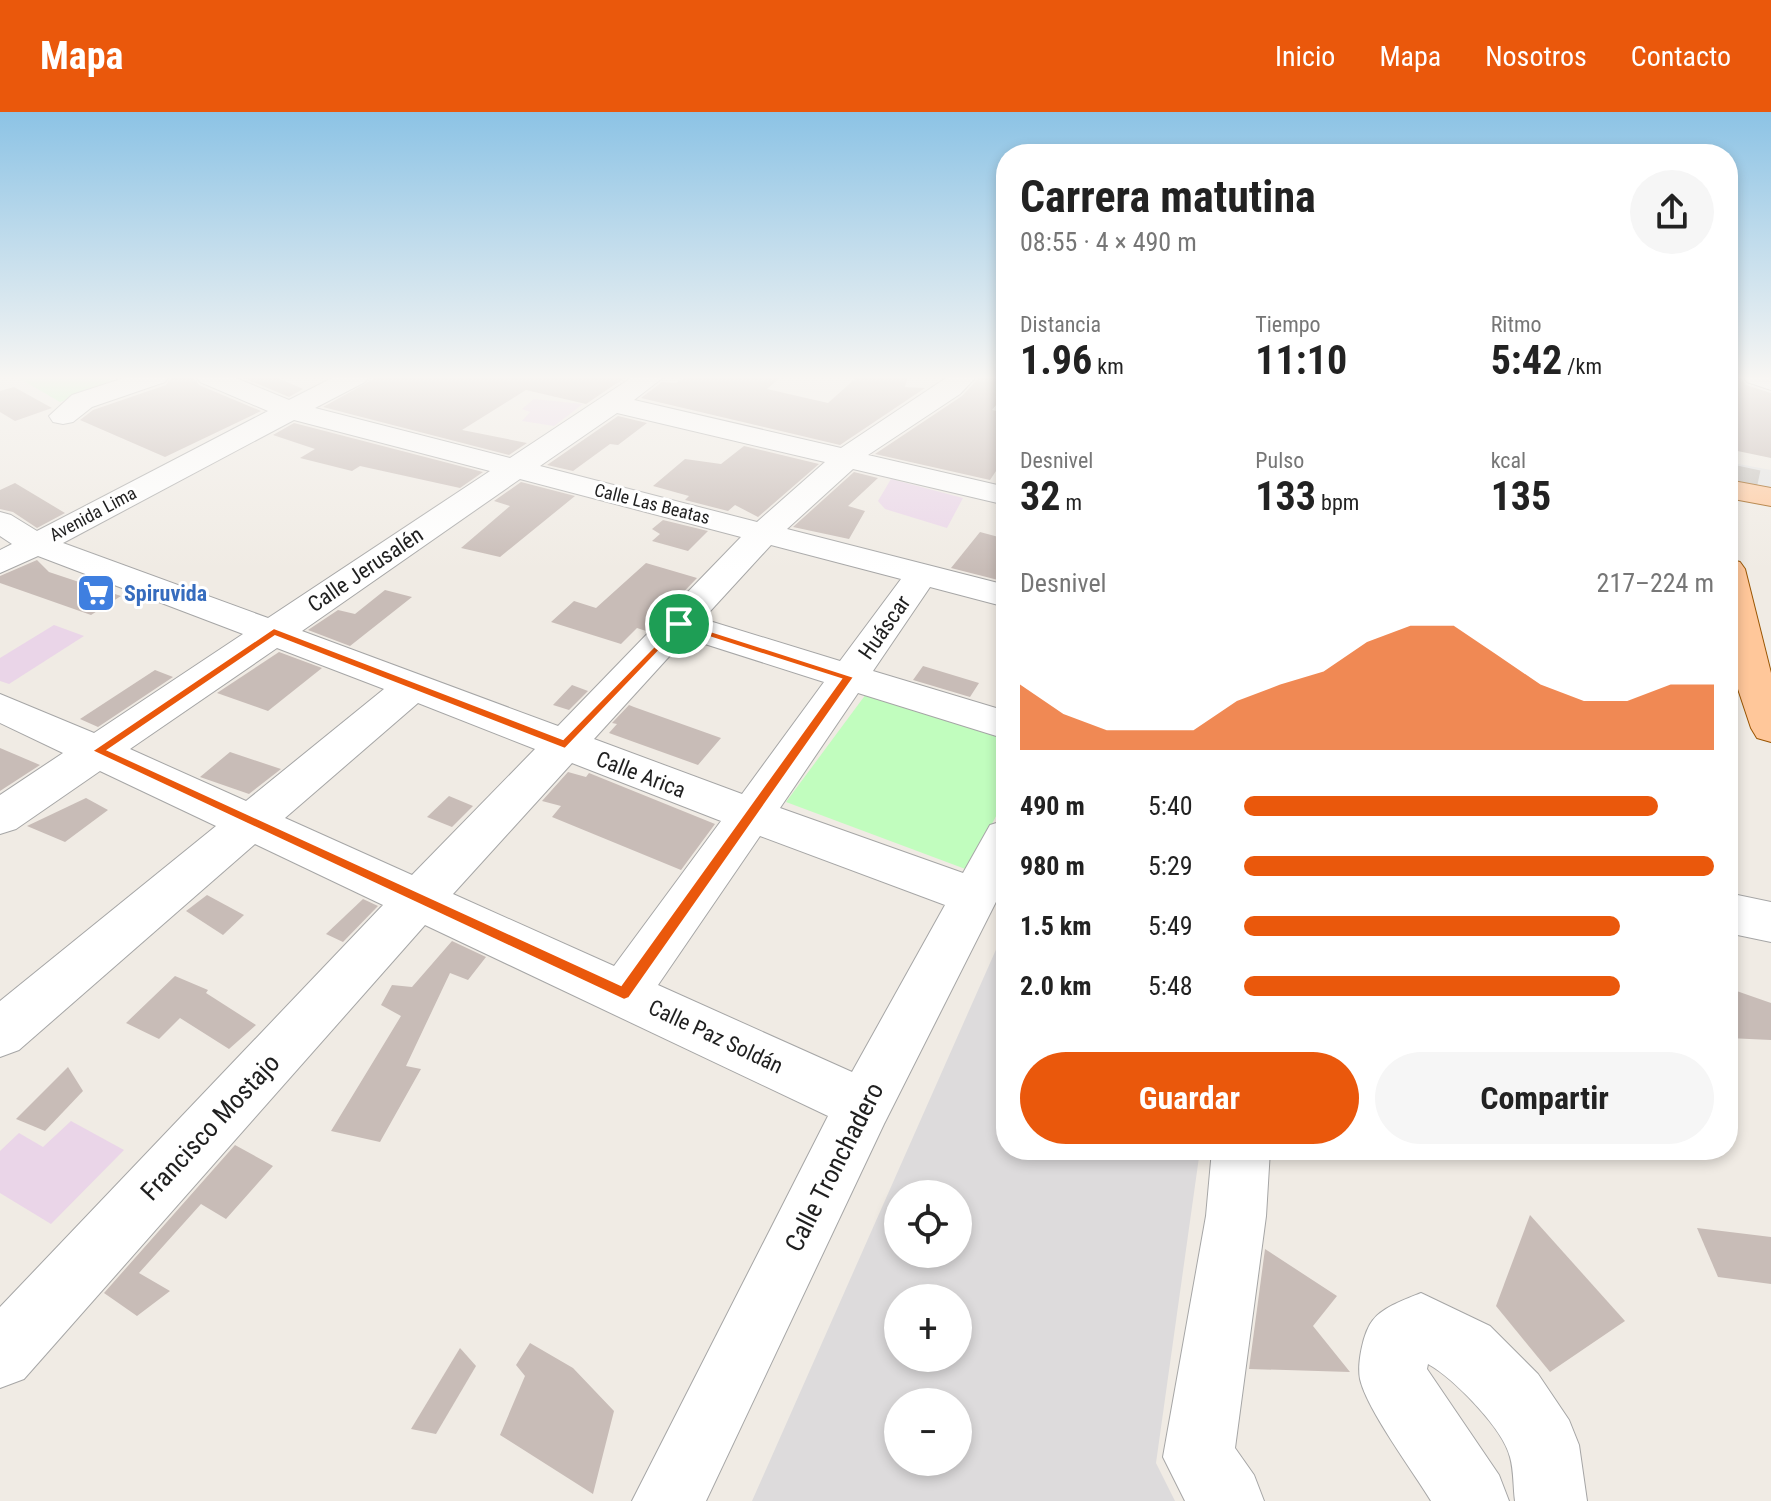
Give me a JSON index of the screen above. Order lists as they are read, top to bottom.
{
  "streets": {
    "street": [
      "Calle Las Beatas",
      "Avenida Lima",
      "Calle Jerusalén",
      "Huáscar",
      "Calle Arica",
      "Calle Paz Soldán",
      "Francisco Mostajo",
      "Calle Tronchadero"
    ]
  },
  "crossings": [
    ["Calle Las Beatas", "Calle Jerusalén"],
    ["Calle Las Beatas", "Huáscar"],
    ["Calle Las Beatas", "Francisco Mostajo"],
    ["Avenida Lima", "Calle Arica"],
    ["Calle Jerusalén", "Calle Arica"],
    ["Calle Jerusalén", "Calle Paz Soldán"],
    ["Huáscar", "Calle Arica"],
    ["Huáscar", "Calle Paz Soldán"],
    ["Calle Arica", "Francisco Mostajo"],
    ["Calle Arica", "Calle Tronchadero"],
    ["Calle Paz Soldán", "Francisco Mostajo"],
    ["Calle Paz Soldán", "Calle Tronchadero"]
  ],
  "places": {
    "supermarket": ["Spiruvida"]
  },
  "page": {
    "header": "Mapa",
    "nav": [
      "Inicio",
      "Mapa",
      "Nosotros",
      "Contacto"
    ],
    "heading": ["Carrera matutina", "08:55 · 4 × 490 m"],
    "stats": [
      ["Distancia", "1.96 km"],
      ["Tiempo", "11:10"],
      ["Ritmo", "5:42 /km"],
      ["Desnivel", "32 m"],
      ["Pulso", "133 bpm"],
      ["kcal", "135"]
    ],
    "chart": ["Desnivel", "217–224 m"],
    "list": [
      {
        "name": "490 m",
        "note": "5:40"
      },
      {
        "name": "980 m",
        "note": "5:29"
      },
      {
        "name": "1.5 km",
        "note": "5:49"
      },
      {
        "name": "2.0 km",
        "note": "5:48"
      }
    ],
    "buttons": ["Guardar", "Compartir"],
    "map_buttons": ["+", "−"]
  }
}
